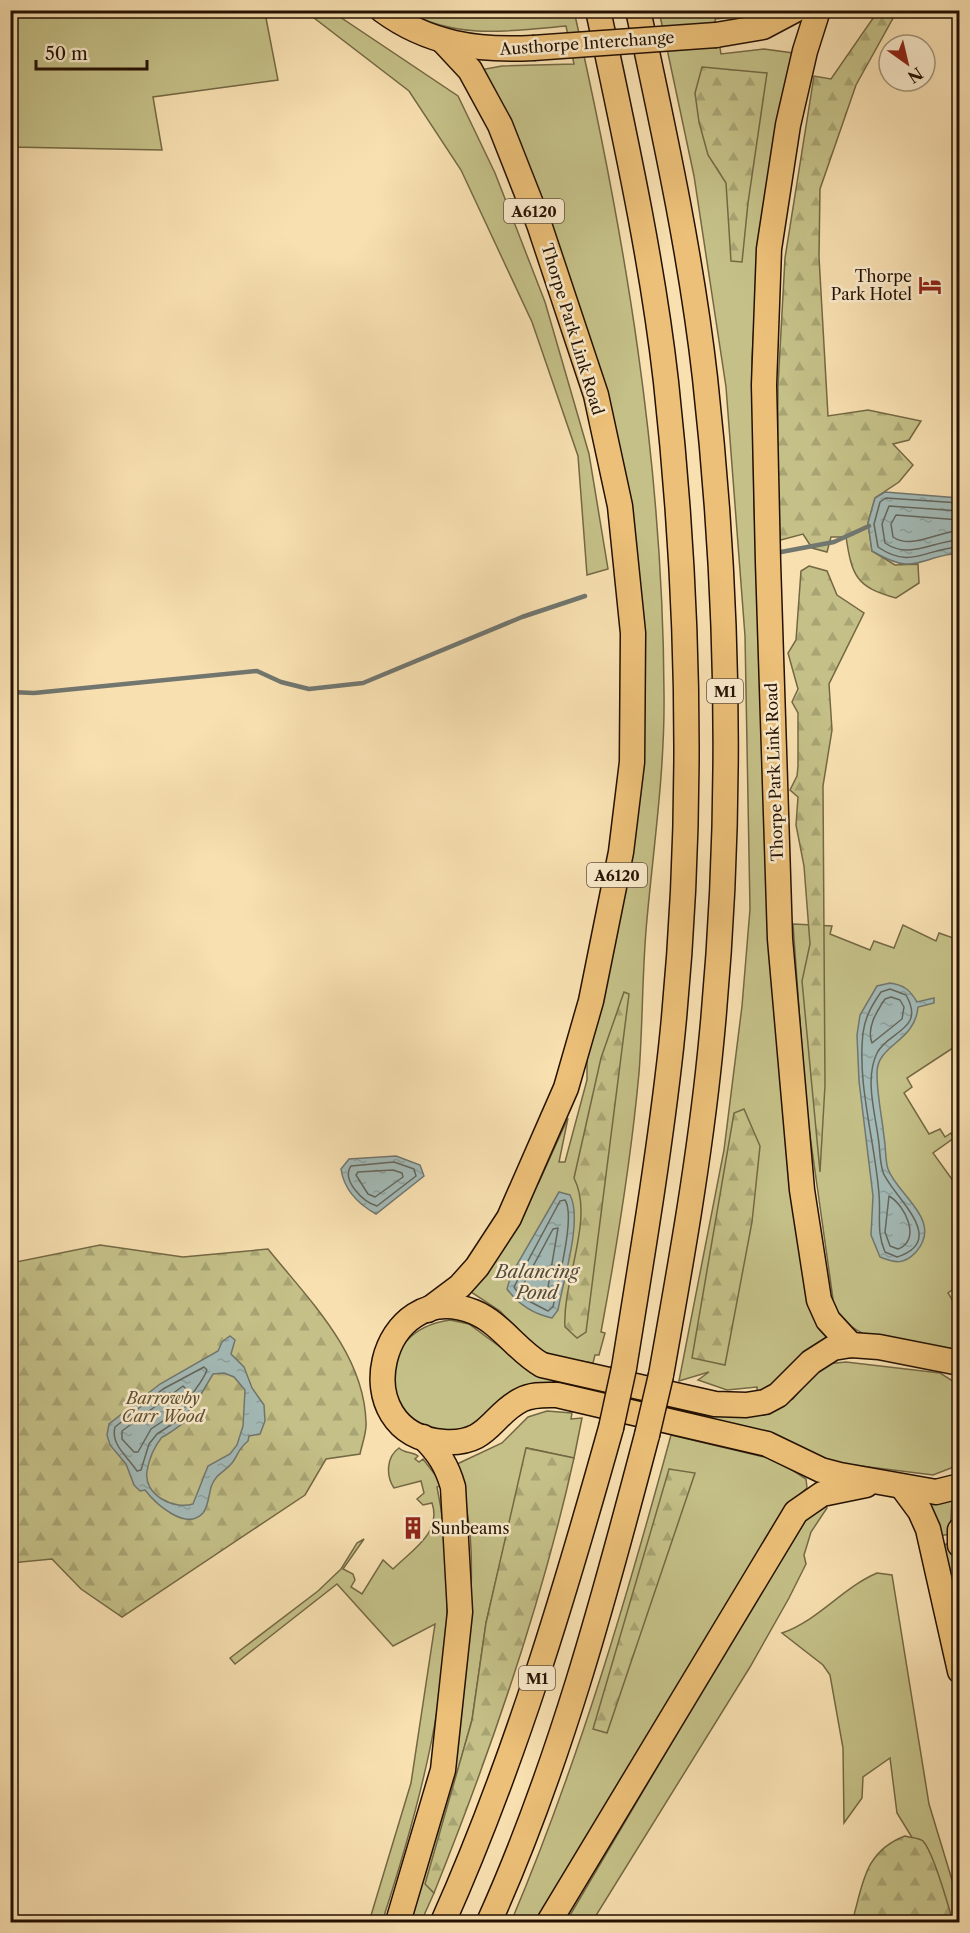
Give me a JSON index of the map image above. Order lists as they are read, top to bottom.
{
  "streets": {
    "highway": [
      "Austhorpe Interchange",
      "A6120",
      "Thorpe Park Link Road",
      "M1"
    ]
  },
  "crossings": [
    ["Austhorpe Interchange", "Thorpe Park Link Road"]
  ],
  "water": ["Balancing Pond"],
  "parks": ["Barrowby Carr Wood"],
  "places": {
    "hotel": ["Thorpe Park Hotel"],
    "building": ["Sunbeams"]
  },
  "scale_bar": "50 m",
  "north": "bottom right"
}
